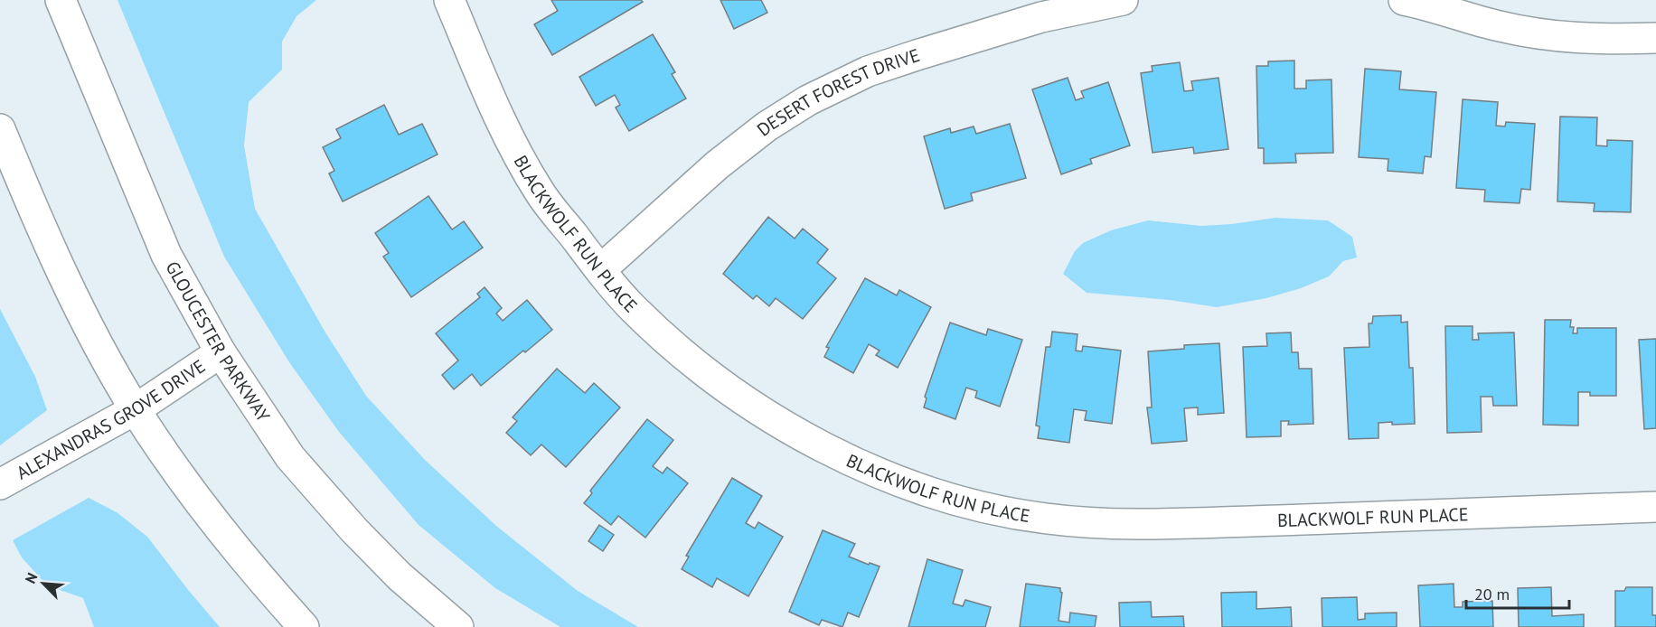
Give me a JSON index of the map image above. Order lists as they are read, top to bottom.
{
  "streets": {
    "street": [
      "DESERT FOREST DRIVE",
      "BLACKWOLF RUN PLACE",
      "GLOUCESTER PARKWAY",
      "ALEXANDRAS GROVE DRIVE"
    ]
  },
  "crossings": [
    ["DESERT FOREST DRIVE", "BLACKWOLF RUN PLACE"],
    ["GLOUCESTER PARKWAY", "ALEXANDRAS GROVE DRIVE"]
  ],
  "scale_bar": "20 m",
  "north": "top left"
}
